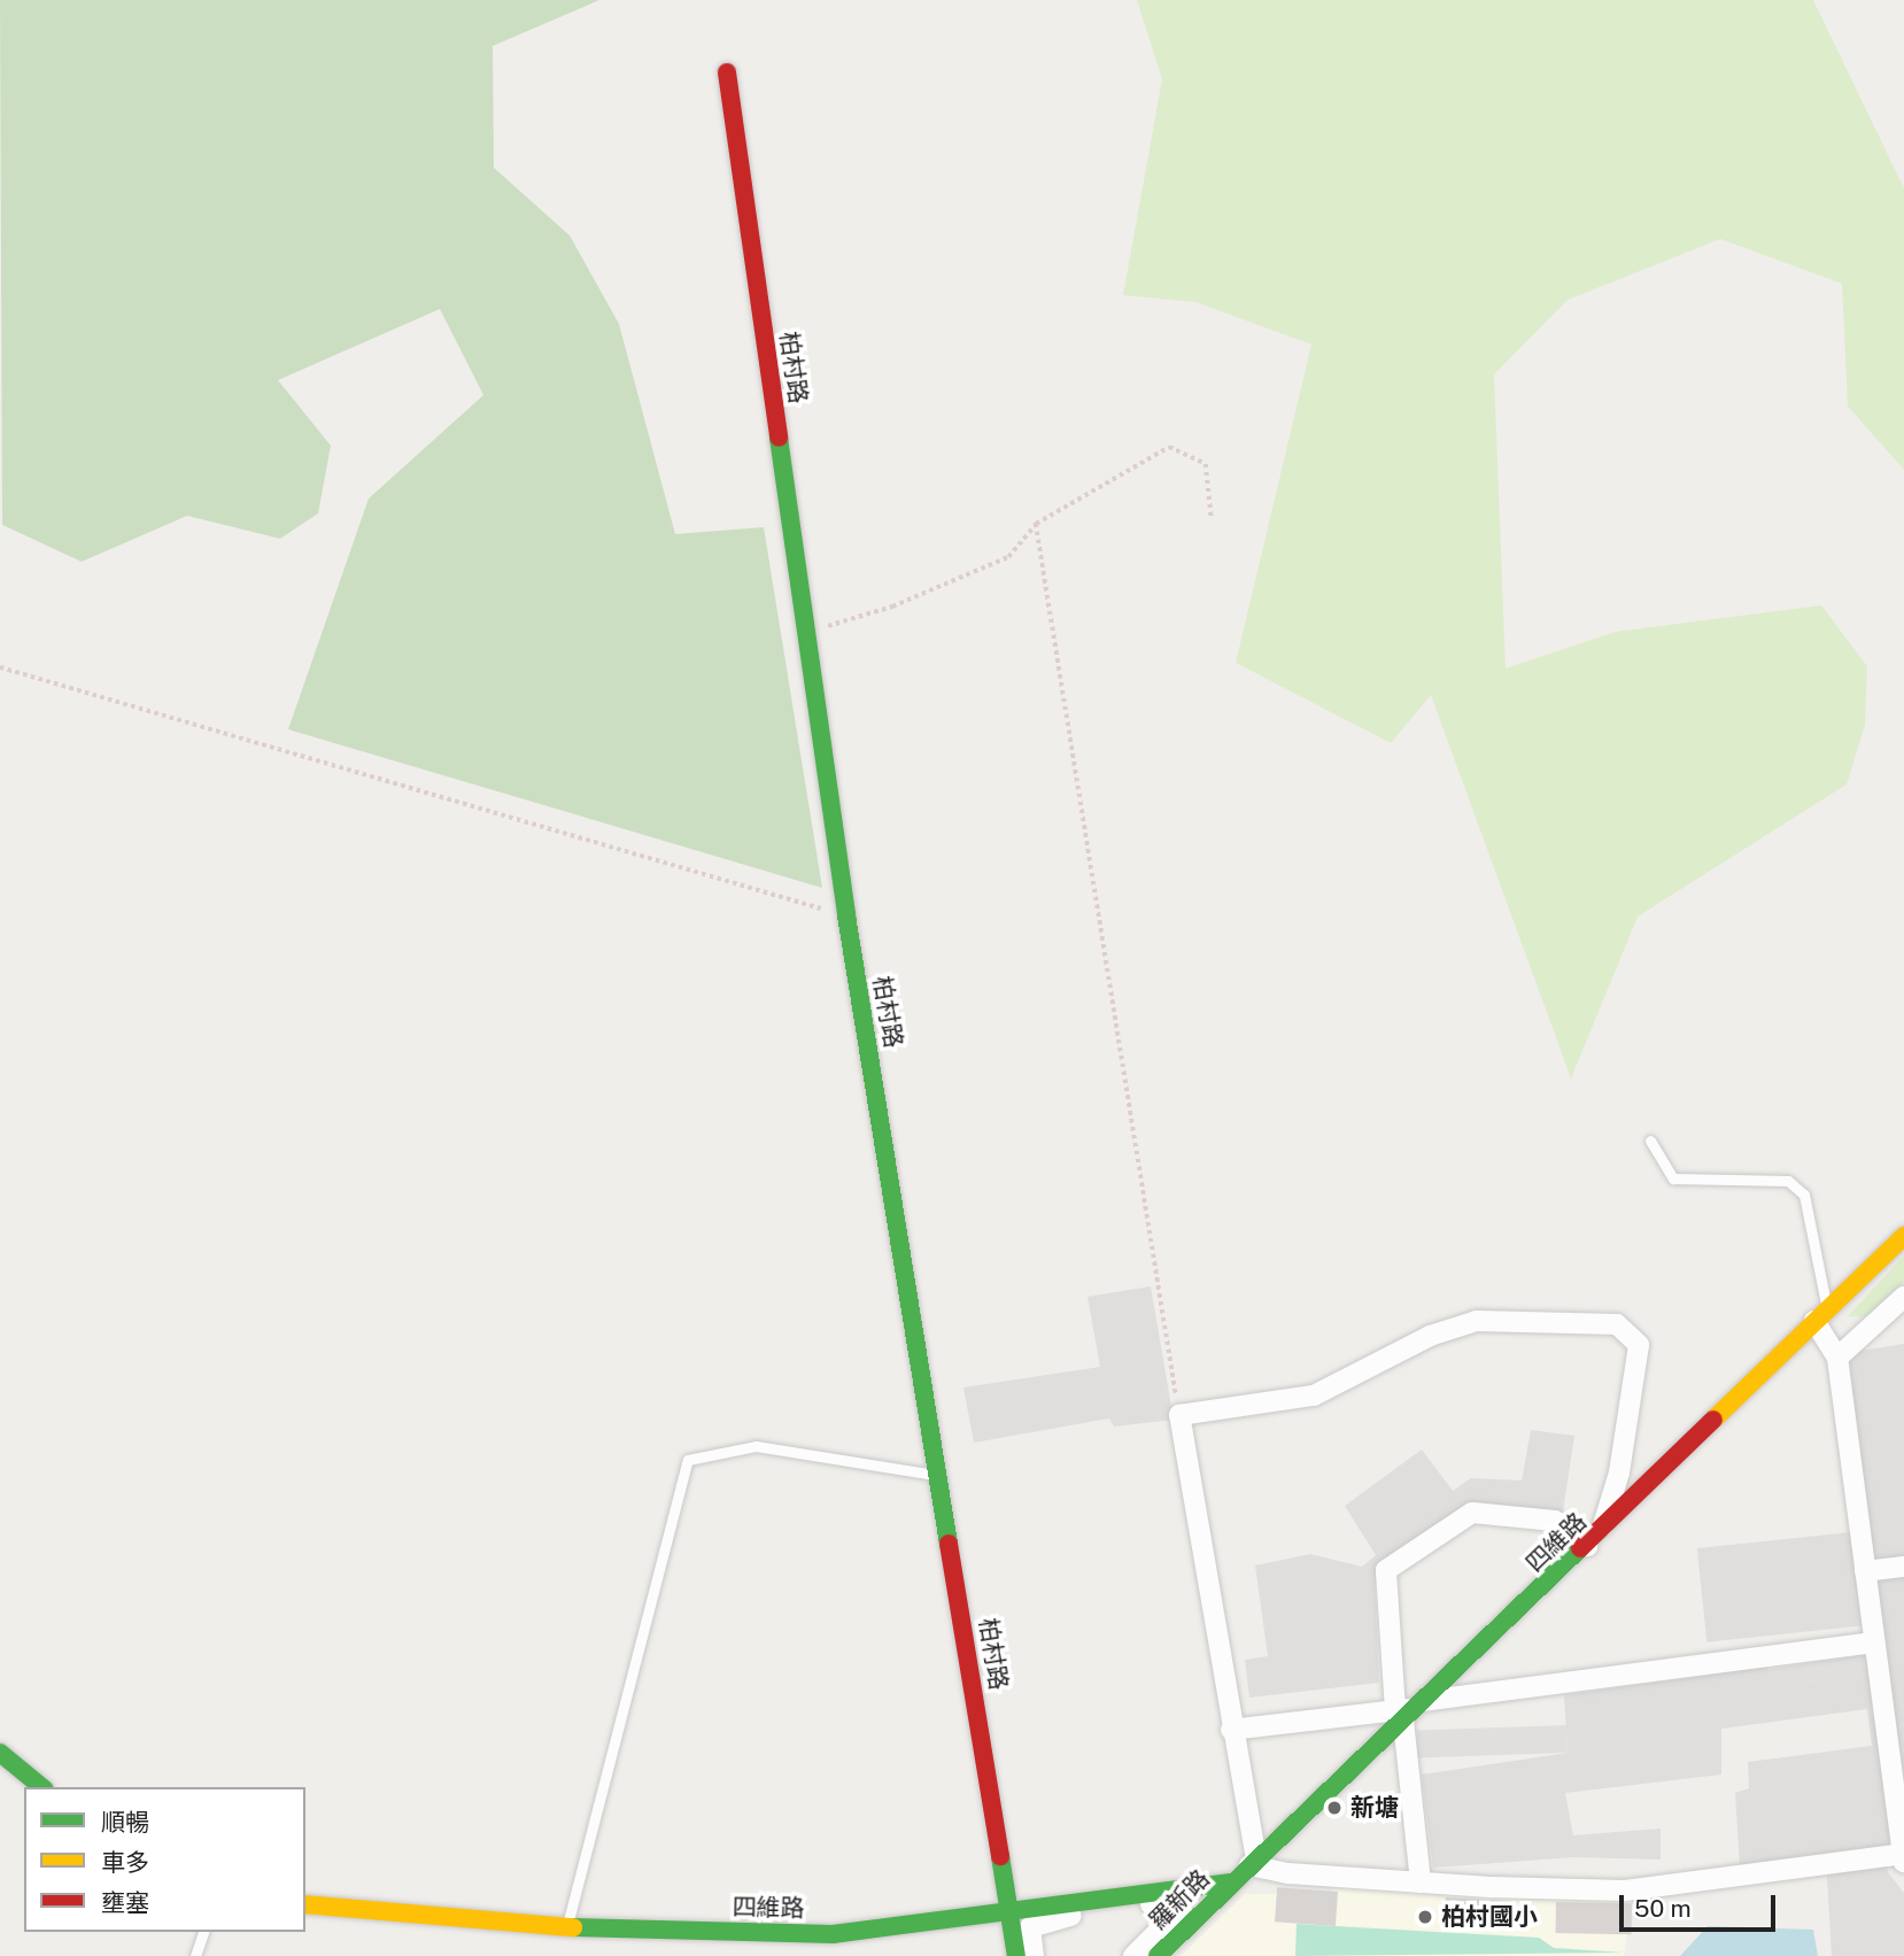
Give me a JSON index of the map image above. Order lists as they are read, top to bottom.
{
  "streets": {
    "street": ["柏村路", "四維路", "羅新路"]
  },
  "crossings": [
    ["柏村路", "四維路"],
    ["四維路", "羅新路"]
  ],
  "places": ["新塘", "柏村國小"],
  "legend": ["順暢", "車多", "壅塞"],
  "scale_bar": "50 m"
}
